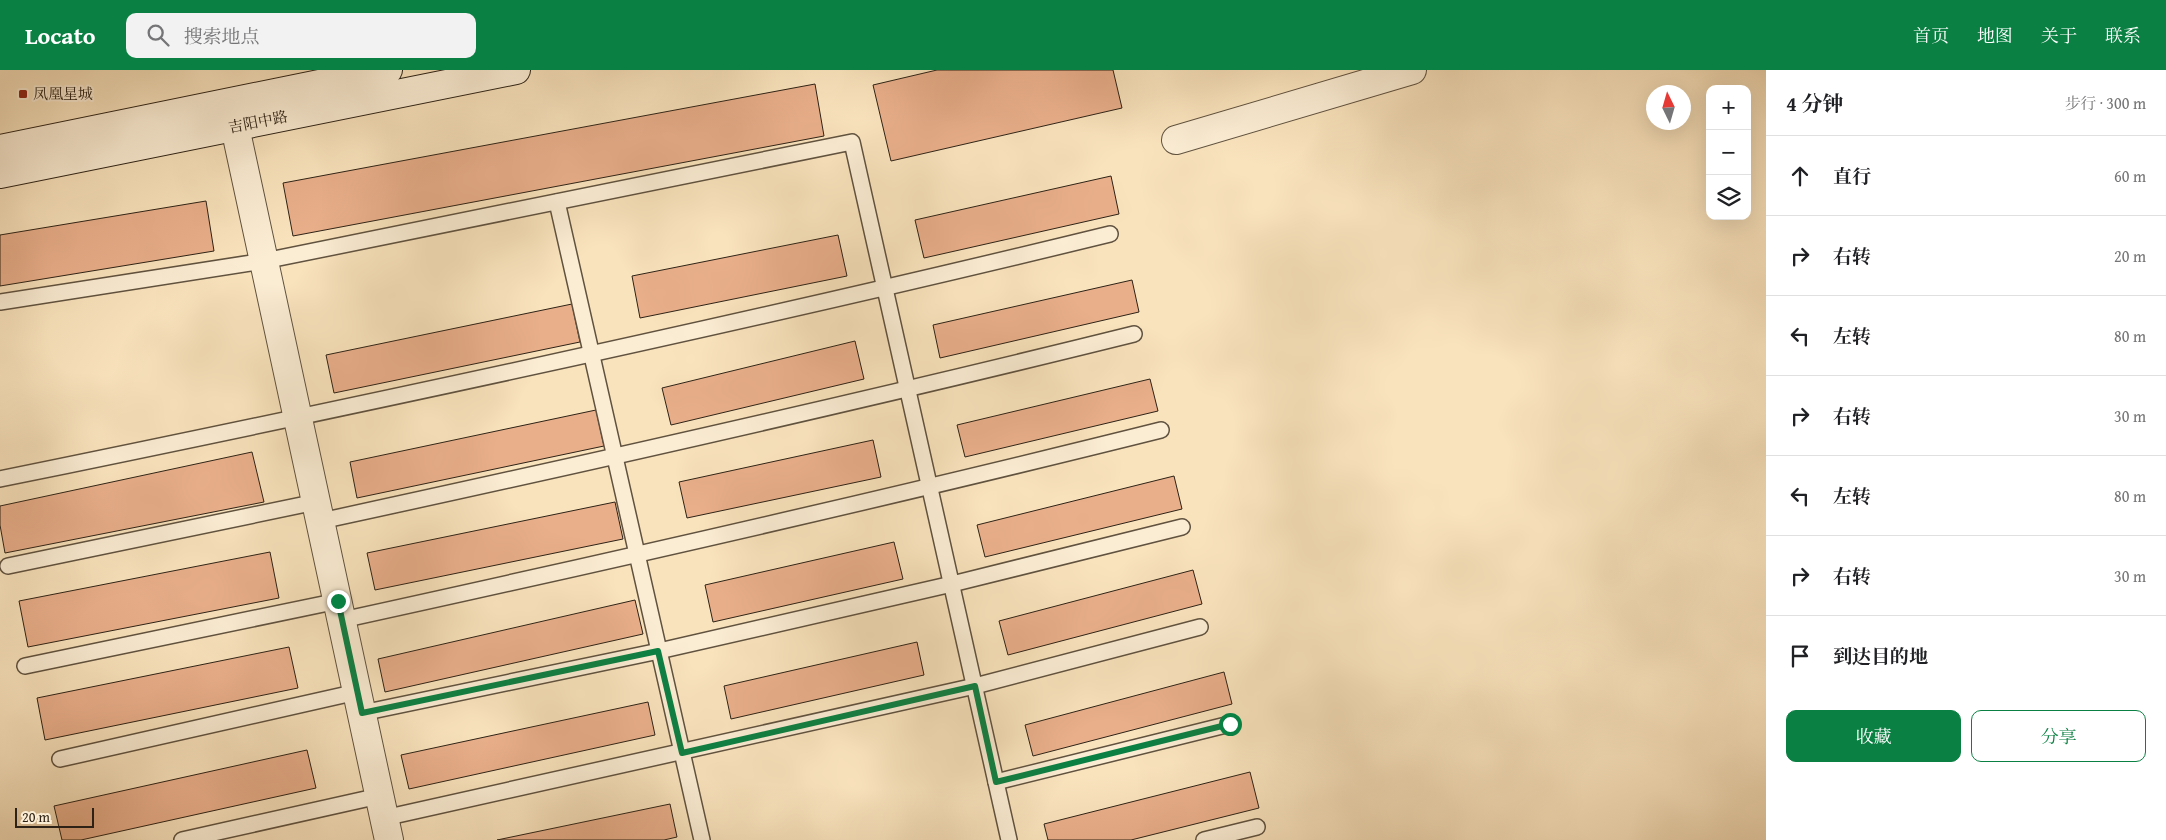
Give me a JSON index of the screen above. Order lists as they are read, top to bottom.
{
  "streets": {
    "main road": ["吉阳中路"]
  },
  "places": {
    "transit": ["凤凰星城"]
  },
  "scale_bar": "20 m",
  "north": "top",
  "page": {
    "header": "Locato",
    "search": "搜索地点",
    "nav": [
      "首页",
      "地图",
      "关于",
      "联系"
    ],
    "heading": ["4 分钟", "步行 · 300 m"],
    "map_buttons": ["+", "−"],
    "list": [
      ["直行", "60 m"],
      ["右转", "20 m"],
      ["左转", "80 m"],
      ["右转", "30 m"],
      ["左转", "80 m"],
      ["右转", "30 m"],
      "到达目的地"
    ],
    "buttons": ["收藏", "分享"],
    "scale": "20 m"
  }
}
